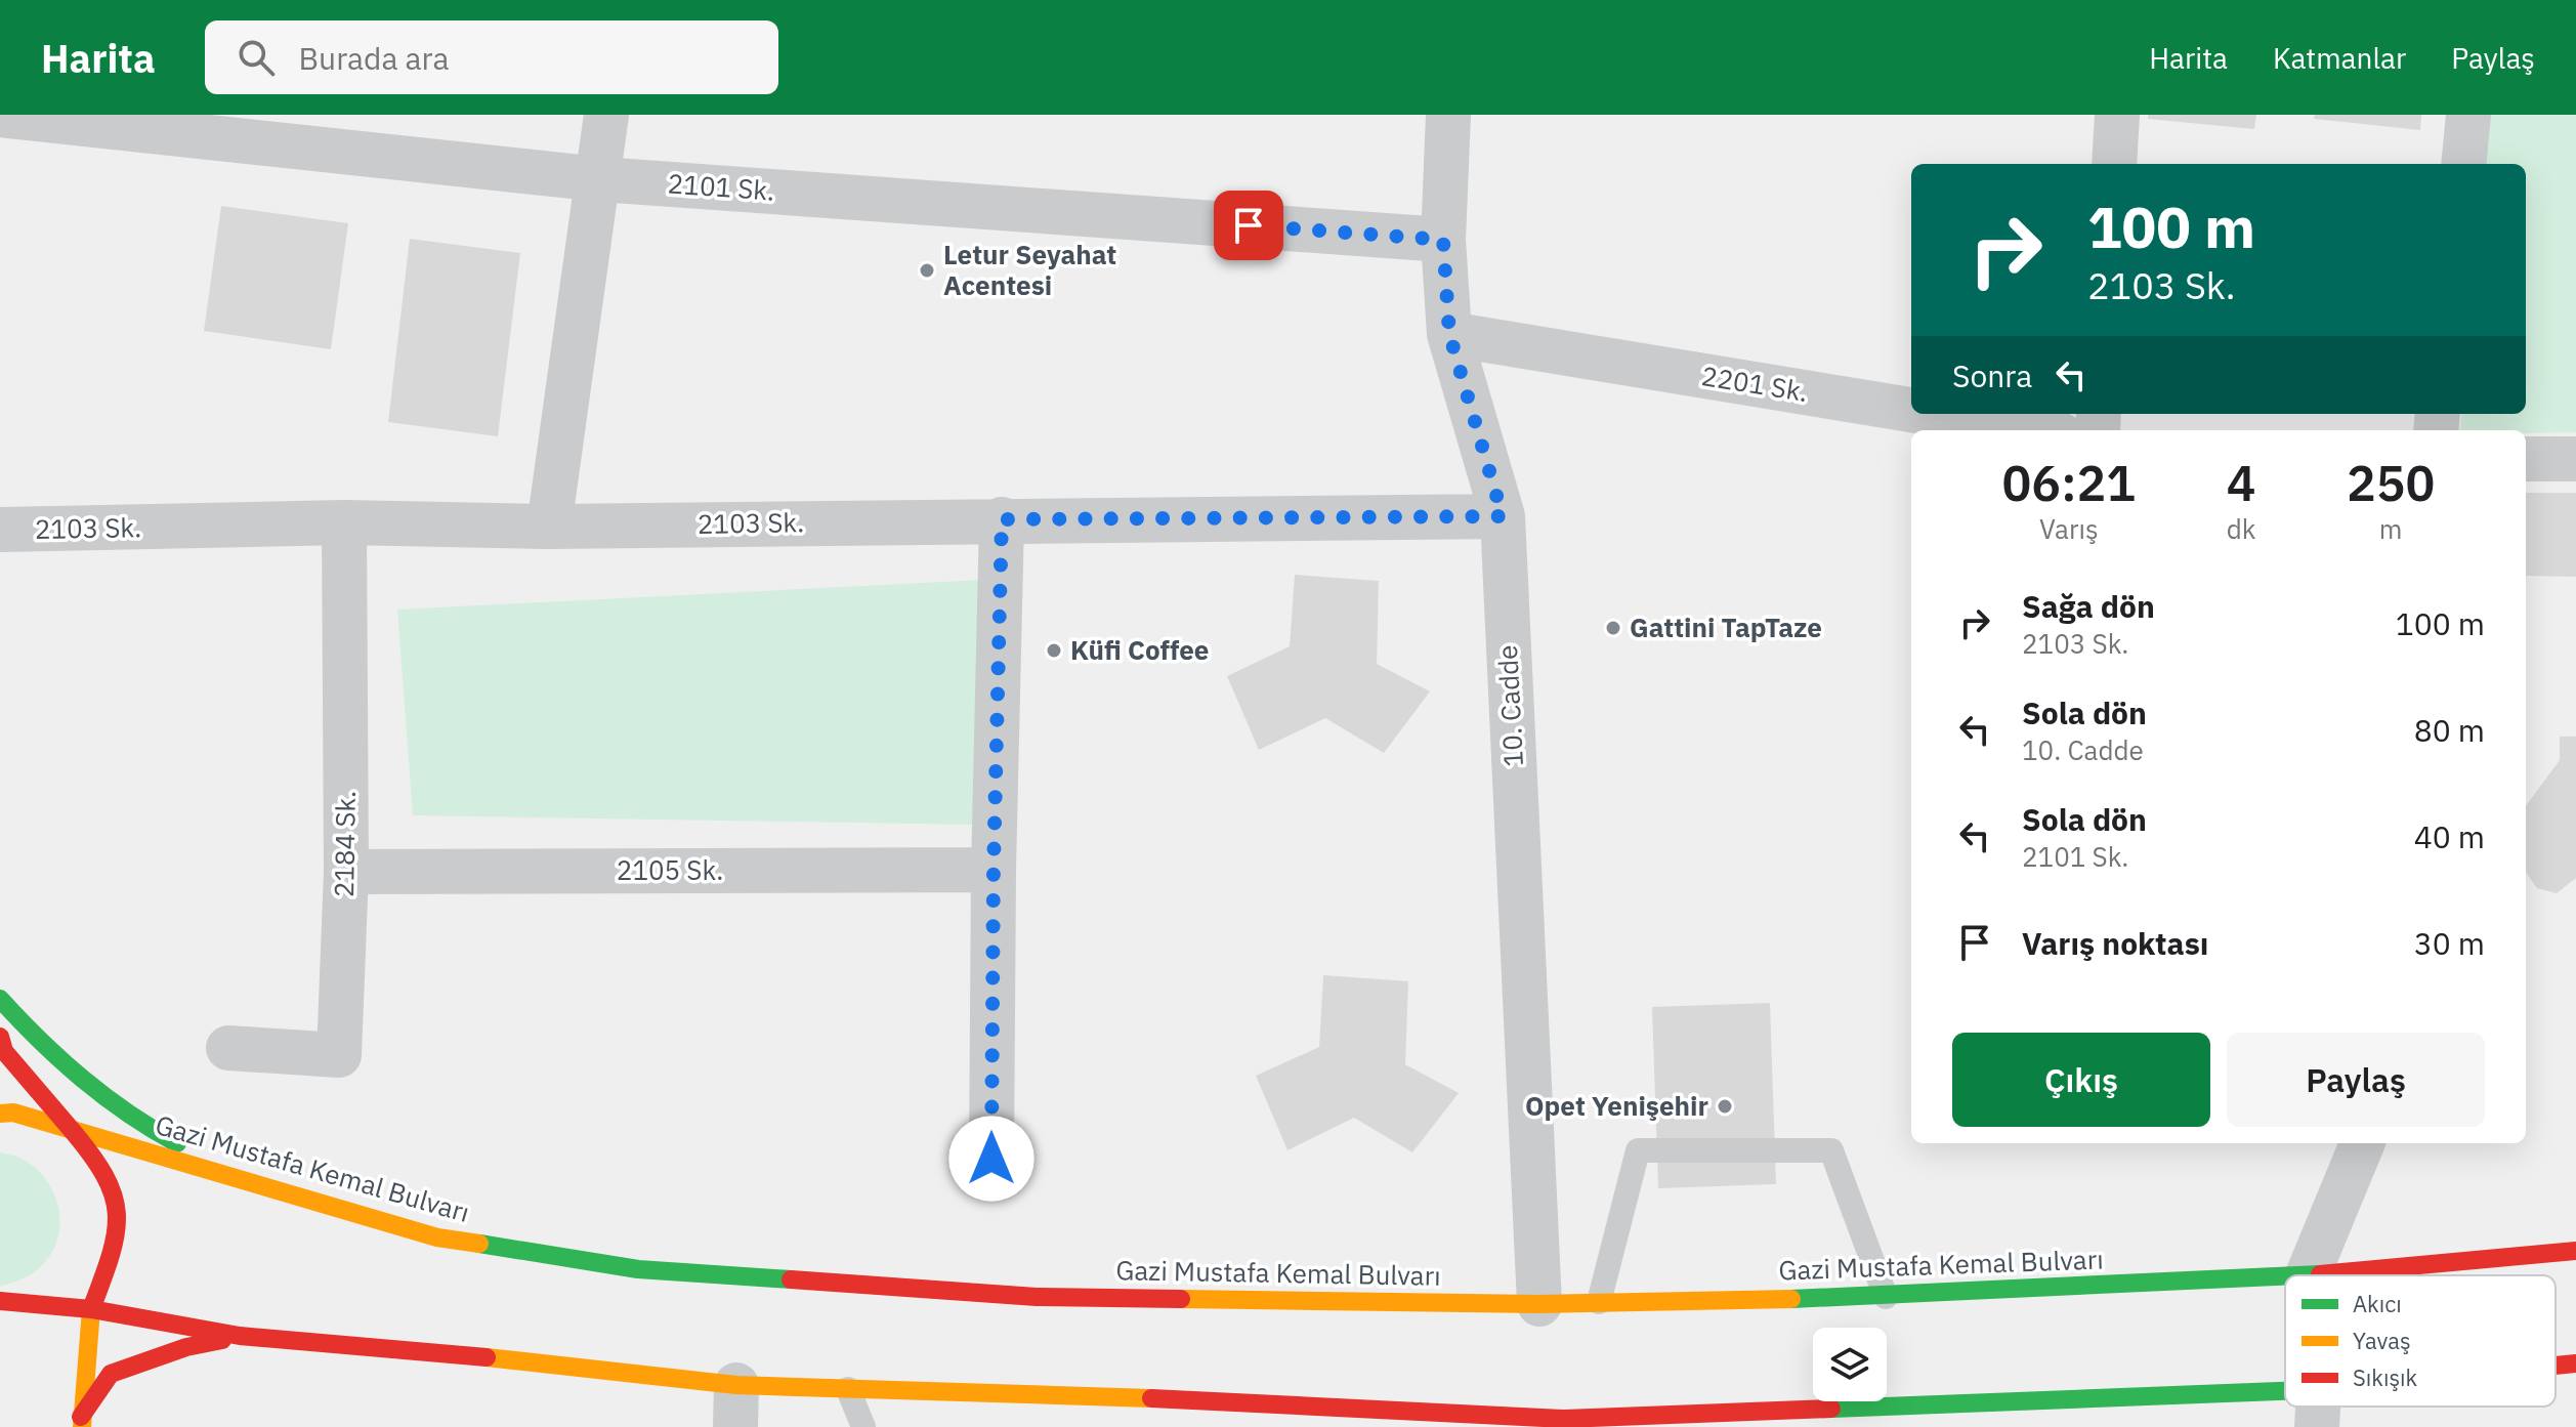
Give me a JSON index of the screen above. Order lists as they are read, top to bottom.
{
  "streets": {
    "main road": ["Gazi Mustafa Kemal Bulvarı"],
    "street": [
      "2101 Sk.",
      "2201 Sk.",
      "2103 Sk.",
      "10. Cadde",
      "2184 Sk.",
      "2105 Sk."
    ]
  },
  "crossings": [
    ["2101 Sk.", "10. Cadde"],
    ["2201 Sk.", "10. Cadde"],
    ["2103 Sk.", "10. Cadde"],
    ["2103 Sk.", "2184 Sk."],
    ["10. Cadde", "Gazi Mustafa Kemal Bulvarı"],
    ["2184 Sk.", "2105 Sk."]
  ],
  "places": [
    "Letur Seyahat Acentesi",
    "Gattini TapTaze",
    "Küfi Coffee",
    "Opet Yenişehir"
  ],
  "legend": ["Akıcı", "Yavaş", "Sıkışık"],
  "page": {
    "header": "Harita",
    "search": "Burada ara",
    "nav": ["Harita", "Katmanlar", "Paylaş"],
    "turn": ["100 m", "2103 Sk."],
    "then": "Sonra",
    "eta": [
      "06:21",
      "Varış",
      "4",
      "dk",
      "250",
      "m"
    ],
    "list": [
      {
        "name": "Sağa dön",
        "note": "2103 Sk.",
        "value": "100 m"
      },
      {
        "name": "Sola dön",
        "note": "10. Cadde",
        "value": "80 m"
      },
      {
        "name": "Sola dön",
        "note": "2101 Sk.",
        "value": "40 m"
      },
      {
        "name": "Varış noktası",
        "value": "30 m"
      }
    ],
    "buttons": ["Çıkış", "Paylaş"]
  }
}
